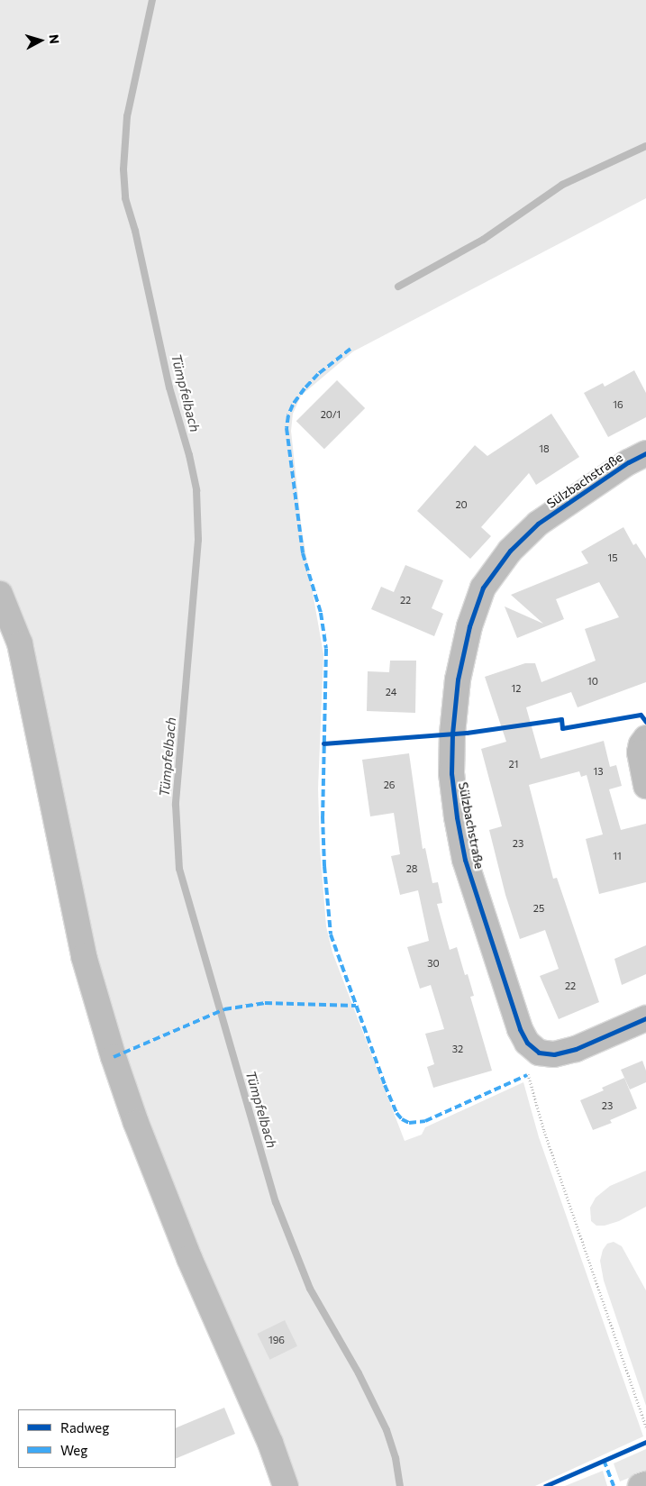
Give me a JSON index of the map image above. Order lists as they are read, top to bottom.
{
  "streets": {
    "street": ["Sülzbachstraße"]
  },
  "water": ["Tümpfelbach"],
  "house_numbers": [
    "16",
    "20/1",
    "18",
    "20",
    "15",
    "22",
    "10",
    "12",
    "24",
    "21",
    "13",
    "26",
    "23",
    "11",
    "28",
    "25",
    "30",
    "22",
    "32",
    "23",
    "196"
  ],
  "legend": ["Radweg", "Weg"],
  "north": "right"
}
